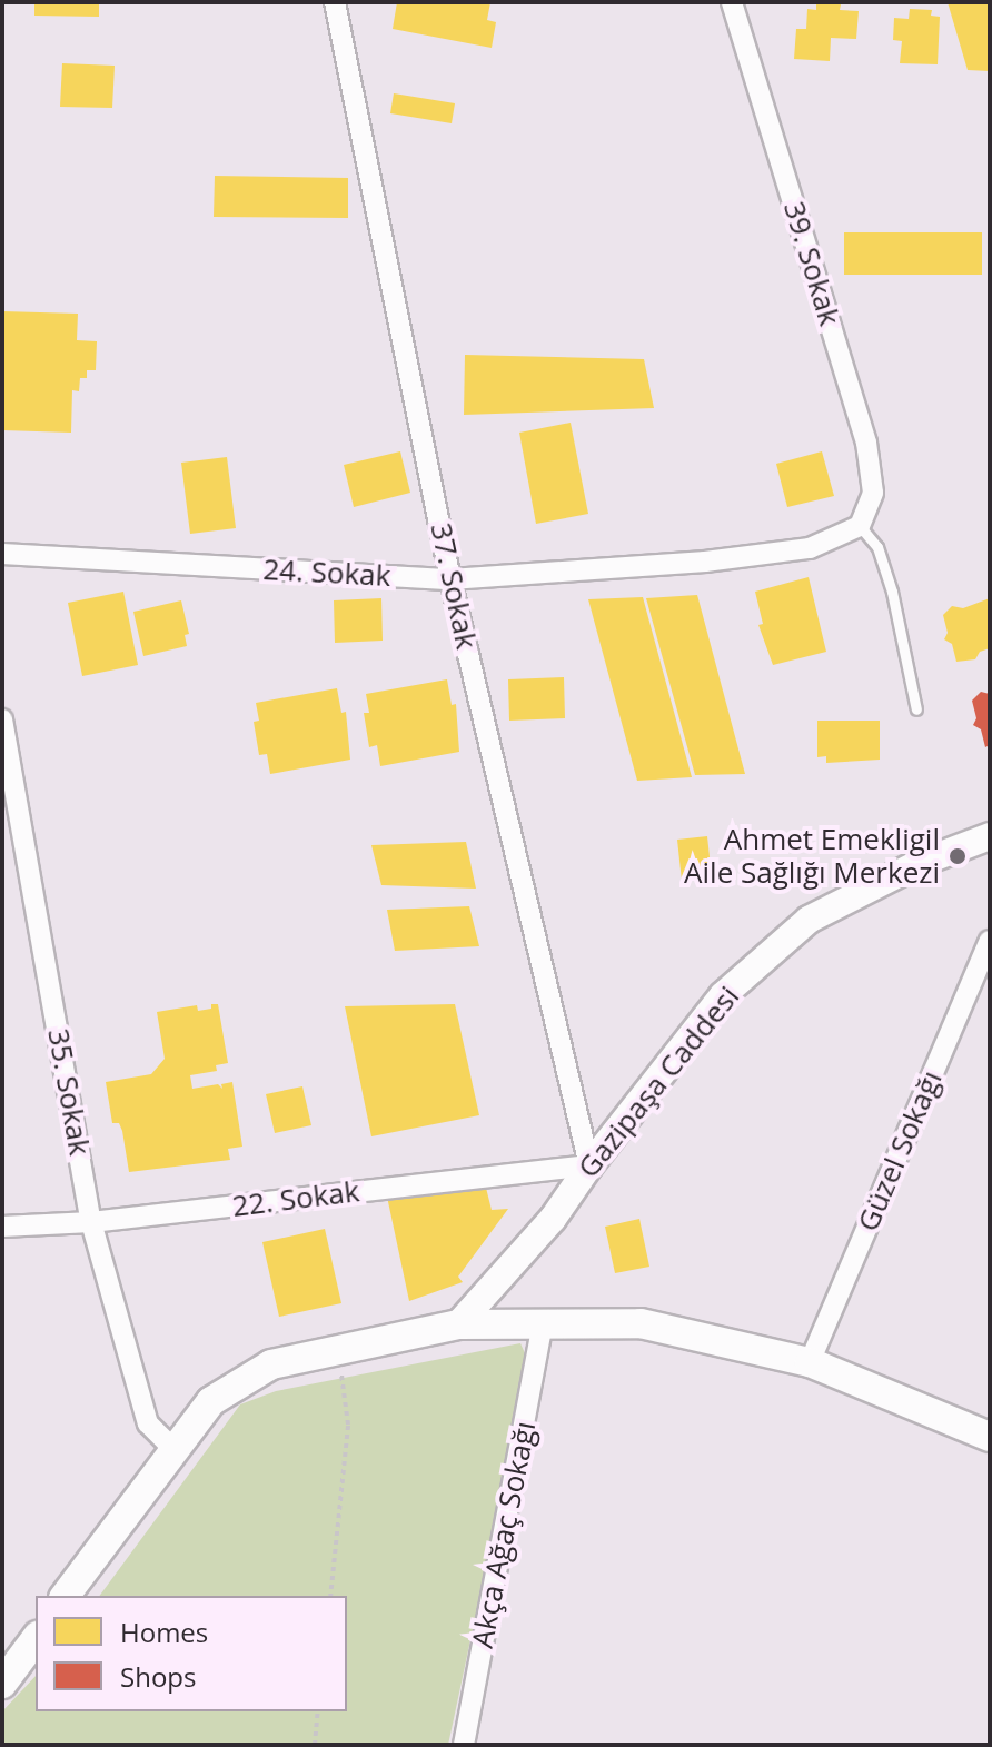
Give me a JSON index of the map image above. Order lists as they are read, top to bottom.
{
  "streets": {
    "street": [
      "39. Sokak",
      "24. Sokak",
      "37. Sokak",
      "Gazipaşa Caddesi",
      "35. Sokak",
      "Güzel Sokağı",
      "22. Sokak",
      "Akça Ağaç Sokağı"
    ]
  },
  "crossings": [
    ["39. Sokak", "24. Sokak"],
    ["24. Sokak", "37. Sokak"],
    ["37. Sokak", "Gazipaşa Caddesi"],
    ["37. Sokak", "22. Sokak"],
    ["Gazipaşa Caddesi", "22. Sokak"],
    ["35. Sokak", "22. Sokak"]
  ],
  "places": ["Ahmet Emekligil Aile Sağlığı Merkezi"],
  "legend": ["Homes", "Shops"]
}
